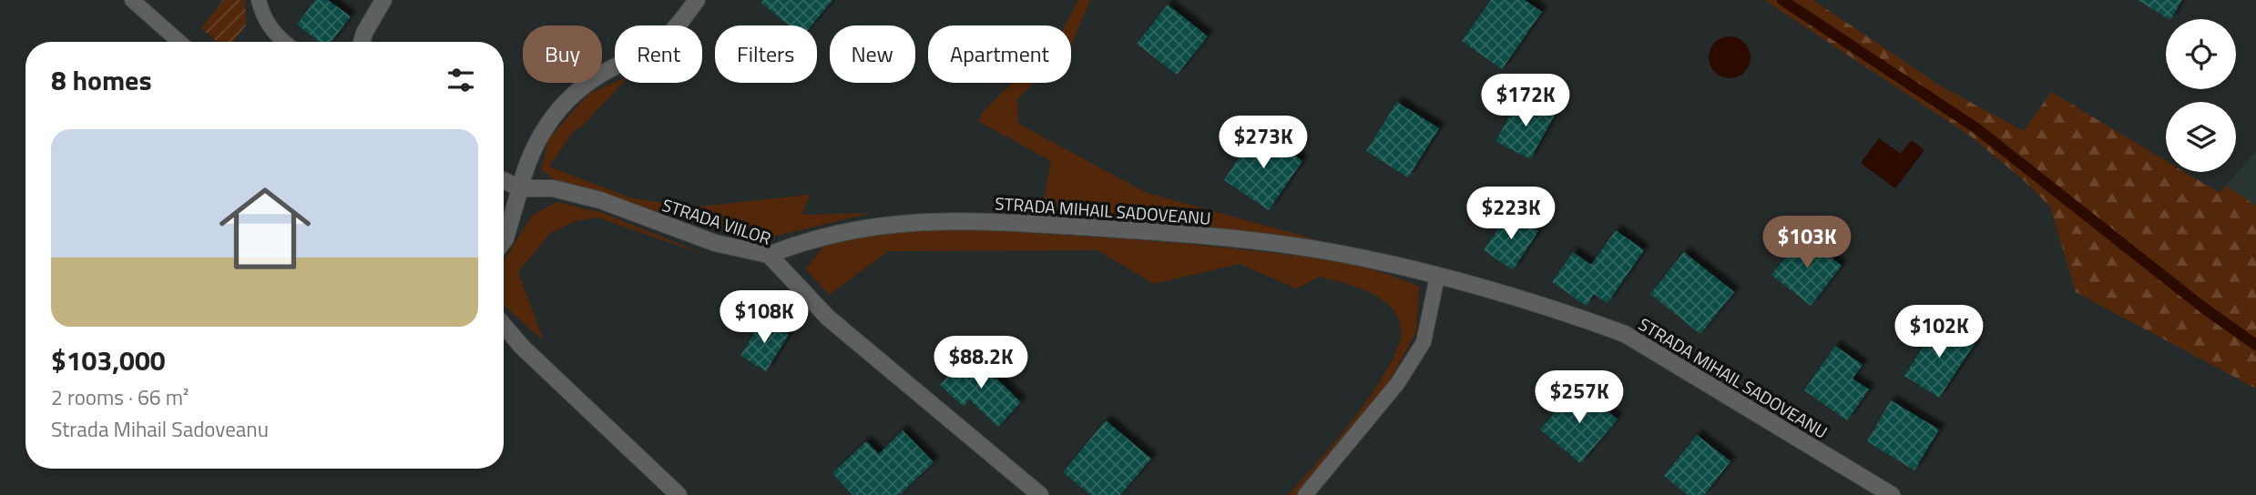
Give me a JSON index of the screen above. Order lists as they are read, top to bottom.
{
  "streets": {
    "street": ["STRADA MIHAIL SADOVEANU", "STRADA VIILOR"]
  },
  "crossings": [
    ["STRADA MIHAIL SADOVEANU", "STRADA VIILOR"]
  ],
  "page": {
    "chip": [
      "Buy",
      "Rent",
      "Filters",
      "New",
      "Apartment"
    ],
    "heading": "8 homes",
    "price": [
      "$172K",
      "$273K",
      "$223K",
      "$103K",
      "$108K",
      "$102K",
      "$88.2K",
      "$257K"
    ],
    "list": [
      {
        "name": "$103,000",
        "note": "2 rooms · 66 m² · Strada Mihail Sadoveanu"
      }
    ]
  }
}
